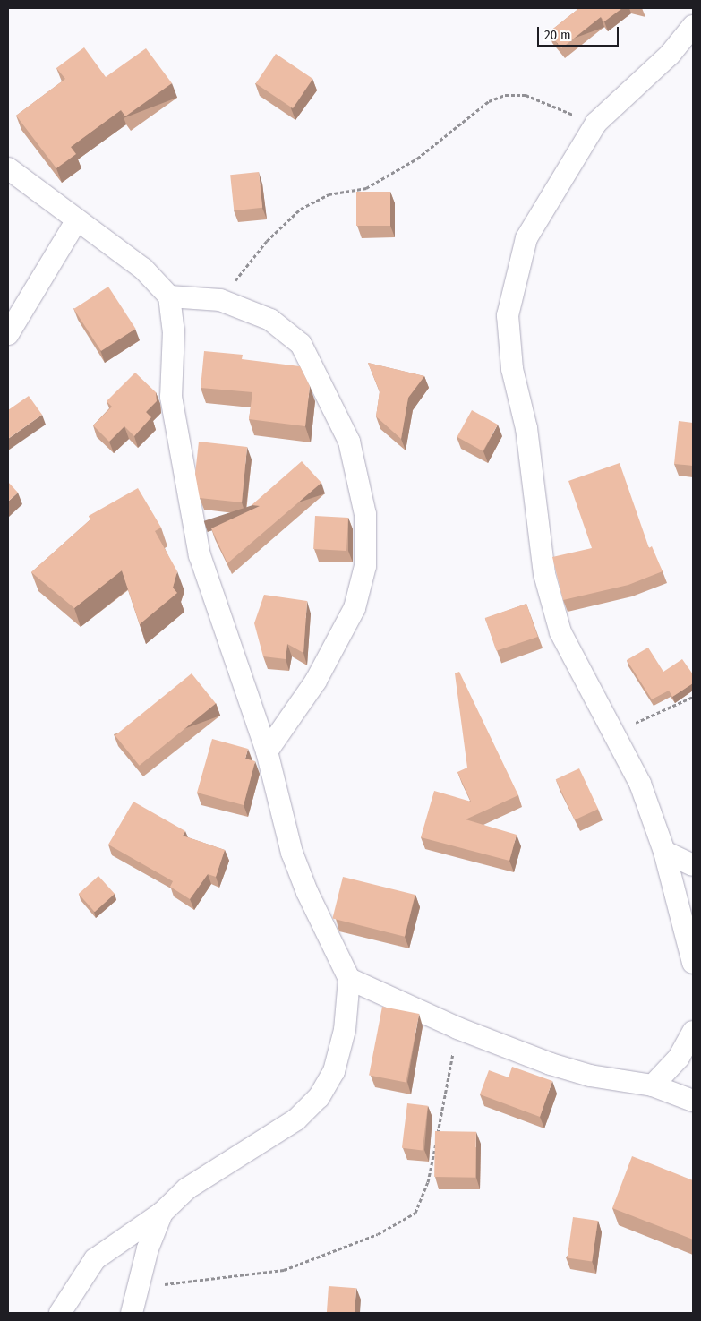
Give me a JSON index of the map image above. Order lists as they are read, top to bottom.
{
  "scale_bar": "20 m"
}
